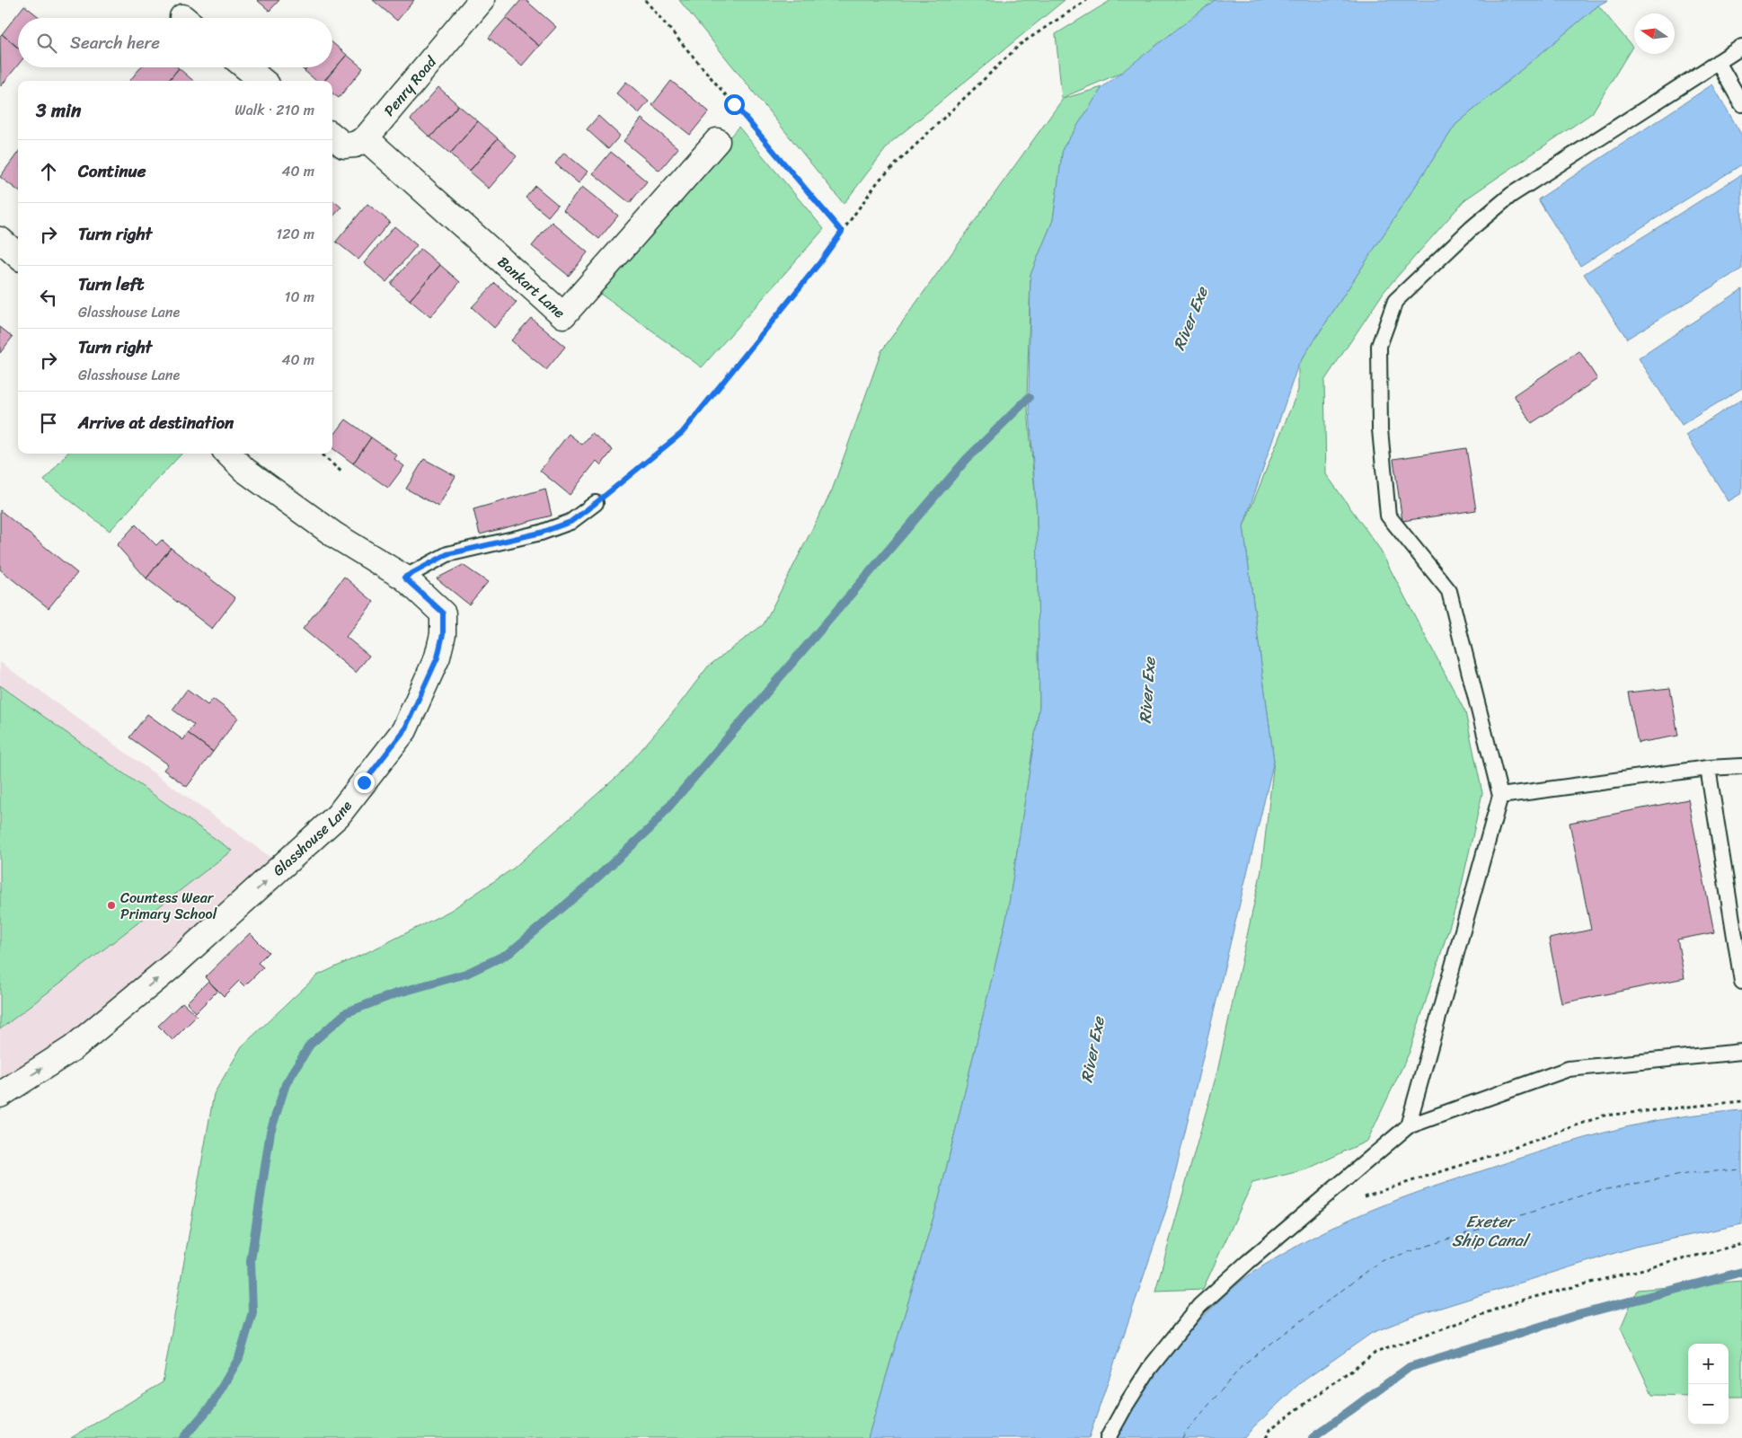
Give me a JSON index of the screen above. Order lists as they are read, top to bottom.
{
  "streets": {
    "street": ["Penry Road", "Bankart Lane", "Glasshouse Lane"]
  },
  "crossings": [
    ["Penry Road", "Bankart Lane"]
  ],
  "one_way": ["Glasshouse Lane"],
  "water": ["River Exe", "Exeter Ship Canal"],
  "places": ["Countess Wear Primary School"],
  "north": "left",
  "page": {
    "search": "Search here",
    "heading": ["3 min", "Walk · 210 m"],
    "list": [
      ["Continue", "40 m"],
      ["Turn right", "120 m"],
      ["Turn left", "Glasshouse Lane", "10 m"],
      ["Turn right", "Glasshouse Lane", "40 m"],
      "Arrive at destination"
    ],
    "map_buttons": ["+", "−"]
  }
}
